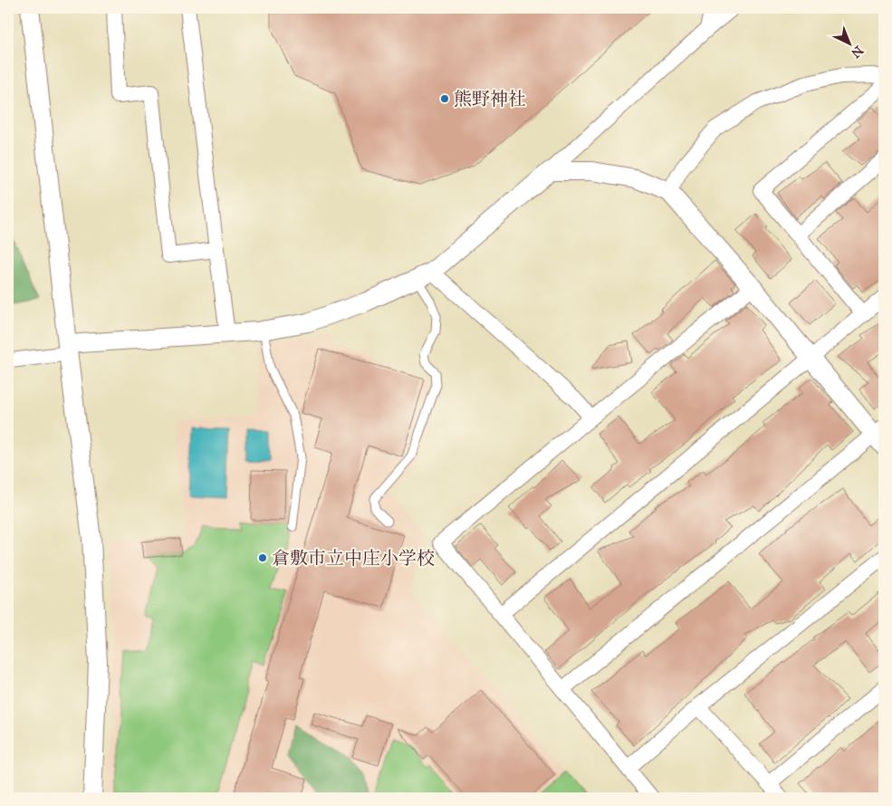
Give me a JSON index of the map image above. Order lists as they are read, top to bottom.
{
  "places": ["熊野神社", "倉敷市立中庄小学校"],
  "north": "bottom right"
}
